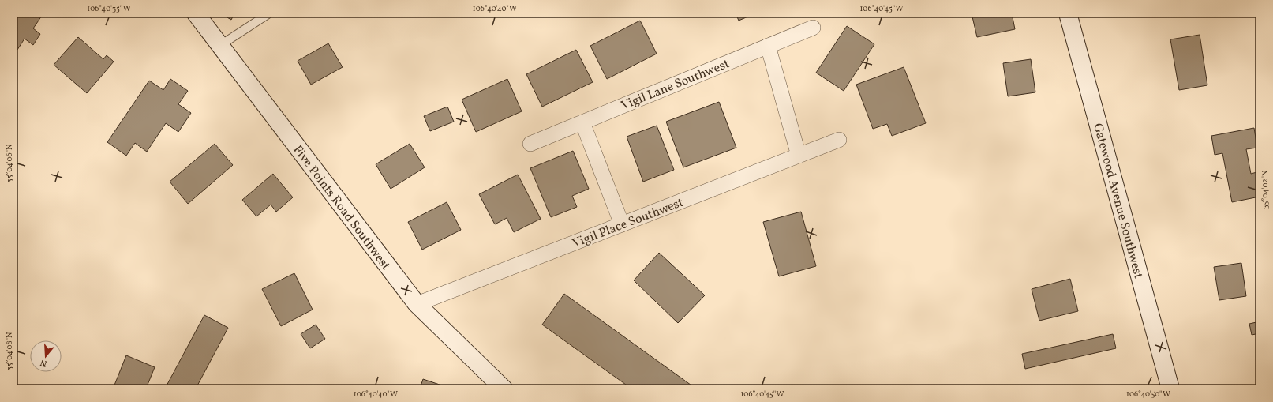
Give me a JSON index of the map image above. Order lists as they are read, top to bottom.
{
  "streets": {
    "street": [
      "Vigil Lane Southwest",
      "Gatewood Avenue Southwest",
      "Five Points Road Southwest",
      "Vigil Place Southwest"
    ]
  },
  "crossings": [
    ["Five Points Road Southwest", "Vigil Place Southwest"]
  ],
  "north": "bottom",
  "coordinates": [
    "106°40'35\"W",
    "106°40'40\"W",
    "106°40'45\"W",
    "35°04'06\"N",
    "35°04'02\"N",
    "35°04'08\"N",
    "106°40'50\"W"
  ]
}
